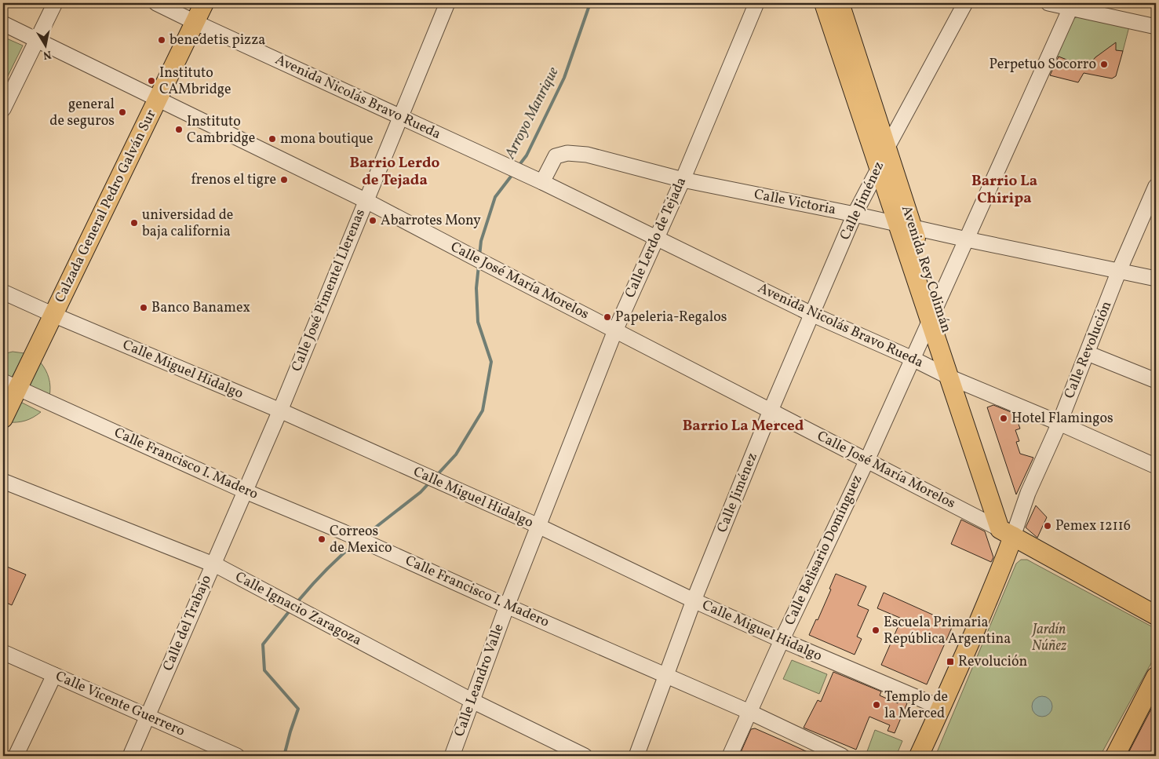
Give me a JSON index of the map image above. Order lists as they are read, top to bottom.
{
  "streets": {
    "main road": ["Calzada General Pedro Galván Sur", "Avenida Rey Colimán", "Calle José María Morelos"],
    "street": [
      "Avenida Nicolás Bravo Rueda",
      "Calle Jiménez",
      "Calle Victoria",
      "Calle Lerdo de Tejada",
      "Calle José Pimentel Llerenas",
      "Calle Revolución",
      "Calle Miguel Hidalgo",
      "Calle Francisco I. Madero",
      "Calle Belisario Domínguez",
      "Calle Ignacio Zaragoza",
      "Calle del Trabajo",
      "Calle Leandro Valle",
      "Calle Vicente Guerrero"
    ]
  },
  "crossings": [
    ["Avenida Nicolás Bravo Rueda", "Calle Jiménez"],
    ["Avenida Nicolás Bravo Rueda", "Calle Victoria"],
    ["Avenida Nicolás Bravo Rueda", "Calzada General Pedro Galván Sur"],
    ["Avenida Nicolás Bravo Rueda", "Calle Lerdo de Tejada"],
    ["Avenida Nicolás Bravo Rueda", "Avenida Rey Colimán"],
    ["Avenida Nicolás Bravo Rueda", "Calle José Pimentel Llerenas"],
    ["Avenida Nicolás Bravo Rueda", "Calle Revolución"],
    ["Avenida Nicolás Bravo Rueda", "Calle Belisario Domínguez"],
    ["Calle Jiménez", "Calle Victoria"],
    ["Calle Jiménez", "Avenida Rey Colimán"],
    ["Calle Jiménez", "Calle José María Morelos"],
    ["Calle Jiménez", "Calle Miguel Hidalgo"],
    ["Calle Jiménez", "Calle Francisco I. Madero"],
    ["Calle Victoria", "Calle Lerdo de Tejada"],
    ["Calle Victoria", "Avenida Rey Colimán"],
    ["Calle Victoria", "Calle Revolución"],
    ["Calle Victoria", "Calle Belisario Domínguez"],
    ["Calzada General Pedro Galván Sur", "Calle José María Morelos"],
    ["Calzada General Pedro Galván Sur", "Calle Miguel Hidalgo"],
    ["Calzada General Pedro Galván Sur", "Calle Francisco I. Madero"],
    ["Calle Lerdo de Tejada", "Calle José María Morelos"],
    ["Calle Lerdo de Tejada", "Calle Miguel Hidalgo"],
    ["Calle Lerdo de Tejada", "Calle Francisco I. Madero"],
    ["Calle Lerdo de Tejada", "Calle Leandro Valle"],
    ["Avenida Rey Colimán", "Calle José María Morelos"],
    ["Avenida Rey Colimán", "Calle Revolución"],
    ["Avenida Rey Colimán", "Calle Belisario Domínguez"],
    ["Calle José María Morelos", "Calle José Pimentel Llerenas"],
    ["Calle José María Morelos", "Calle Revolución"],
    ["Calle José María Morelos", "Calle Belisario Domínguez"],
    ["Calle José Pimentel Llerenas", "Calle Miguel Hidalgo"],
    ["Calle José Pimentel Llerenas", "Calle Francisco I. Madero"],
    ["Calle José Pimentel Llerenas", "Calle del Trabajo"],
    ["Calle Miguel Hidalgo", "Calle Belisario Domínguez"],
    ["Calle Francisco I. Madero", "Calle Belisario Domínguez"],
    ["Calle Francisco I. Madero", "Calle del Trabajo"],
    ["Calle Francisco I. Madero", "Calle Leandro Valle"],
    ["Calle Ignacio Zaragoza", "Calle del Trabajo"],
    ["Calle Ignacio Zaragoza", "Calle Leandro Valle"],
    ["Calle del Trabajo", "Calle Vicente Guerrero"]
  ],
  "districts": ["Barrio Lerdo de Tejada", "Barrio La Chiripa", "Barrio La Merced"],
  "water": ["Arroyo Manrique"],
  "parks": ["Jardín Núñez"],
  "places": {
    "other": [
      "benedetis pizza",
      "Perpetuo Socorro",
      "Instituto CAMbridge",
      "general de seguros",
      "Instituto Cambridge",
      "mona boutique",
      "frenos el tigre",
      "Abarrotes Mony",
      "universidad de baja california",
      "Banco Banamex",
      "Papeleria-Regalos",
      "Hotel Flamingos",
      "Pemex 12116",
      "Correos de Mexico",
      "Escuela Primaria República Argentina",
      "Templo de la Merced"
    ],
    "transit": ["Revolución"]
  },
  "north": "bottom"
}
